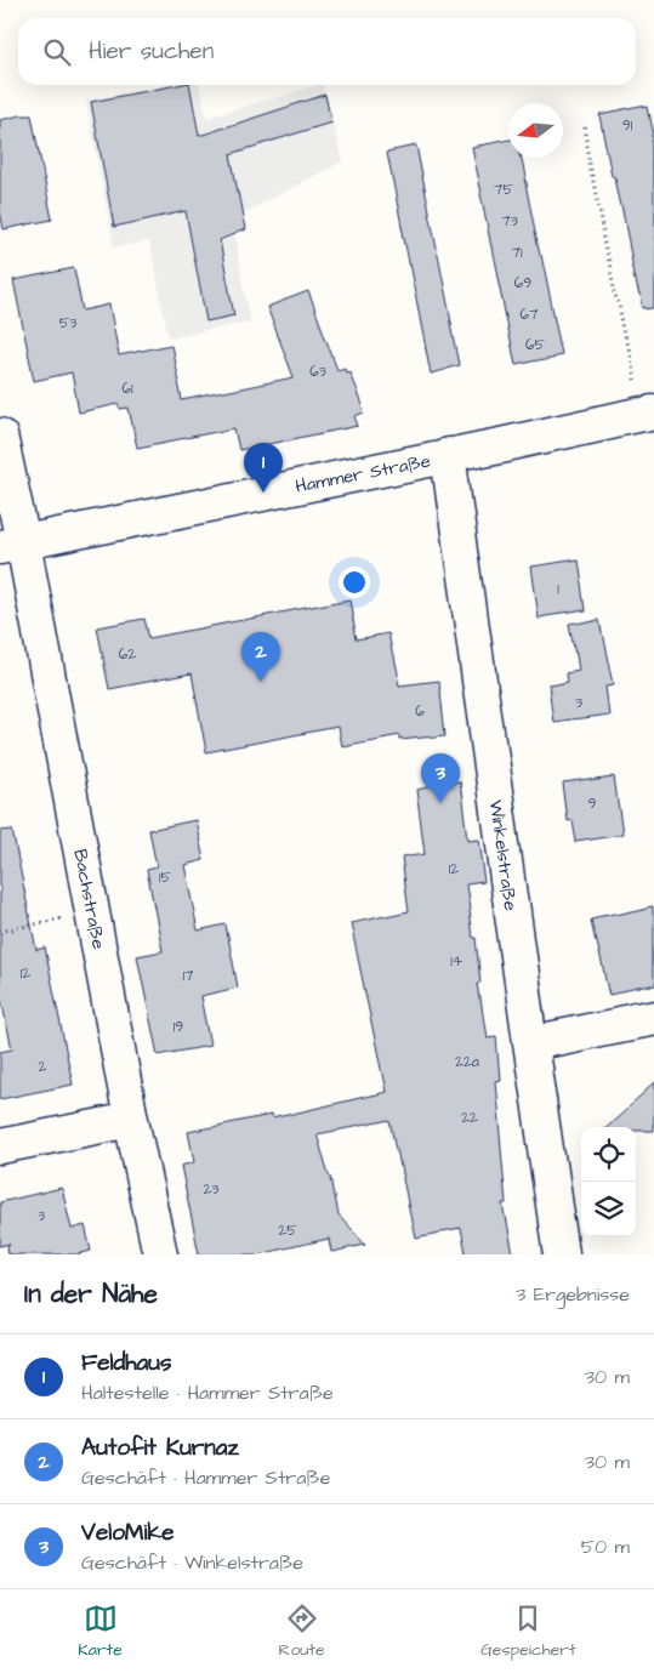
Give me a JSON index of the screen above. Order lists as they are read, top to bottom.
{
  "streets": {
    "street": ["Hammer Straße", "Winkelstraße", "Bachstraße"]
  },
  "crossings": [
    ["Hammer Straße", "Winkelstraße"],
    ["Hammer Straße", "Bachstraße"]
  ],
  "house_numbers": [
    "91",
    "75",
    "73",
    "71",
    "69",
    "67",
    "53",
    "65",
    "63",
    "61",
    "1",
    "62",
    "3",
    "6",
    "9",
    "12",
    "15",
    "14",
    "12",
    "17",
    "19",
    "22a",
    "2",
    "22",
    "23",
    "3",
    "25"
  ],
  "north": "left",
  "page": {
    "search": "Hier suchen",
    "pins": ["1", "2", "3"],
    "heading": ["In der Nähe", "3 Ergebnisse"],
    "list": [
      {
        "mark": "1",
        "name": "Feldhaus",
        "note": "Haltestelle · Hammer Straße",
        "value": "30 m"
      },
      {
        "mark": "2",
        "name": "Autofit Kurnaz",
        "note": "Geschäft · Hammer Straße",
        "value": "30 m"
      },
      {
        "mark": "3",
        "name": "VeloMike",
        "note": "Geschäft · Winkelstraße",
        "value": "50 m"
      }
    ],
    "nav": ["Karte", "Route", "Gespeichert"]
  }
}
